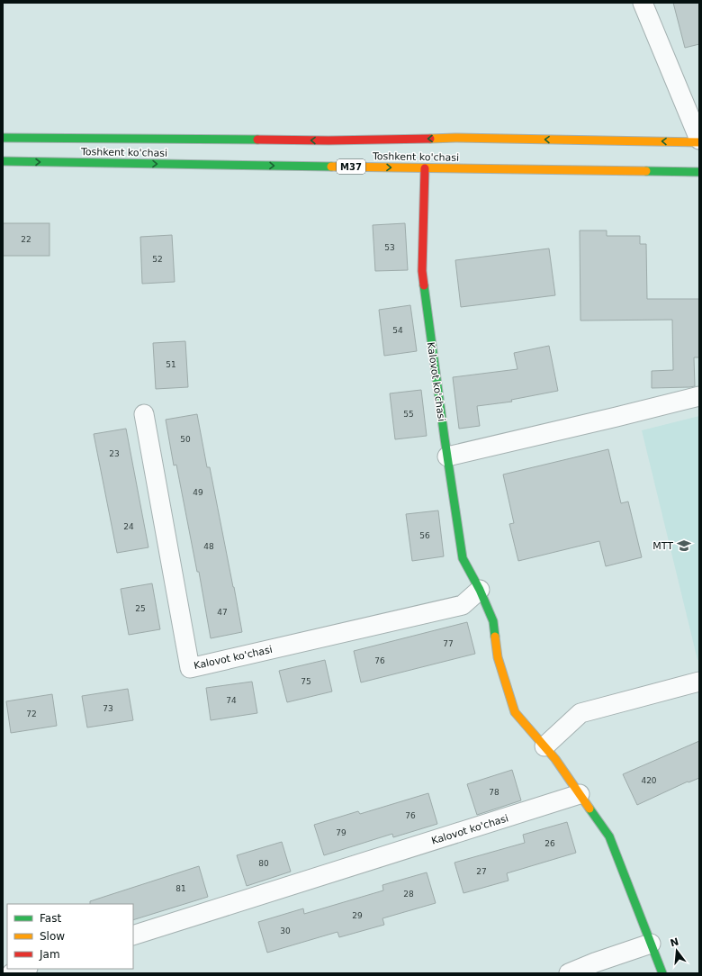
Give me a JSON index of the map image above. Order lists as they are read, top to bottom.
{
  "streets": {
    "main road": ["Toshkent ko'chasi", "M37", "Kalovot ko'chasi"]
  },
  "crossings": [
    ["Toshkent ko'chasi", "Kalovot ko'chasi"]
  ],
  "places": {
    "school or university": ["MTT"]
  },
  "house_numbers": [
    "22",
    "53",
    "52",
    "54",
    "51",
    "55",
    "50",
    "23",
    "49",
    "24",
    "56",
    "48",
    "25",
    "47",
    "77",
    "76",
    "75",
    "74",
    "73",
    "72",
    "420",
    "78",
    "76",
    "79",
    "26",
    "80",
    "27",
    "81",
    "28",
    "29",
    "30"
  ],
  "legend": ["Fast", "Slow", "Jam"],
  "north": "top"
}
